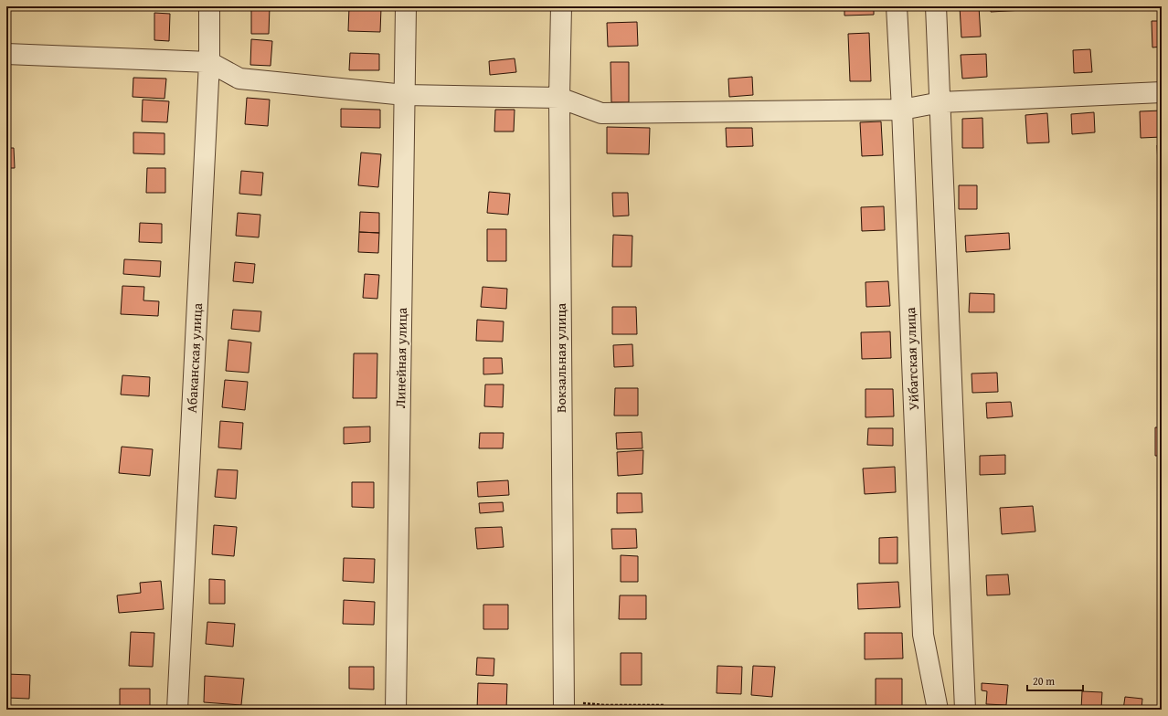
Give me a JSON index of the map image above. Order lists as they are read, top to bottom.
{
  "streets": {
    "street": [
      "Абаканская улица",
      "Линейная улица",
      "Вокзальная улица",
      "Уйбатская улица"
    ]
  },
  "scale_bar": "20 m"
}
